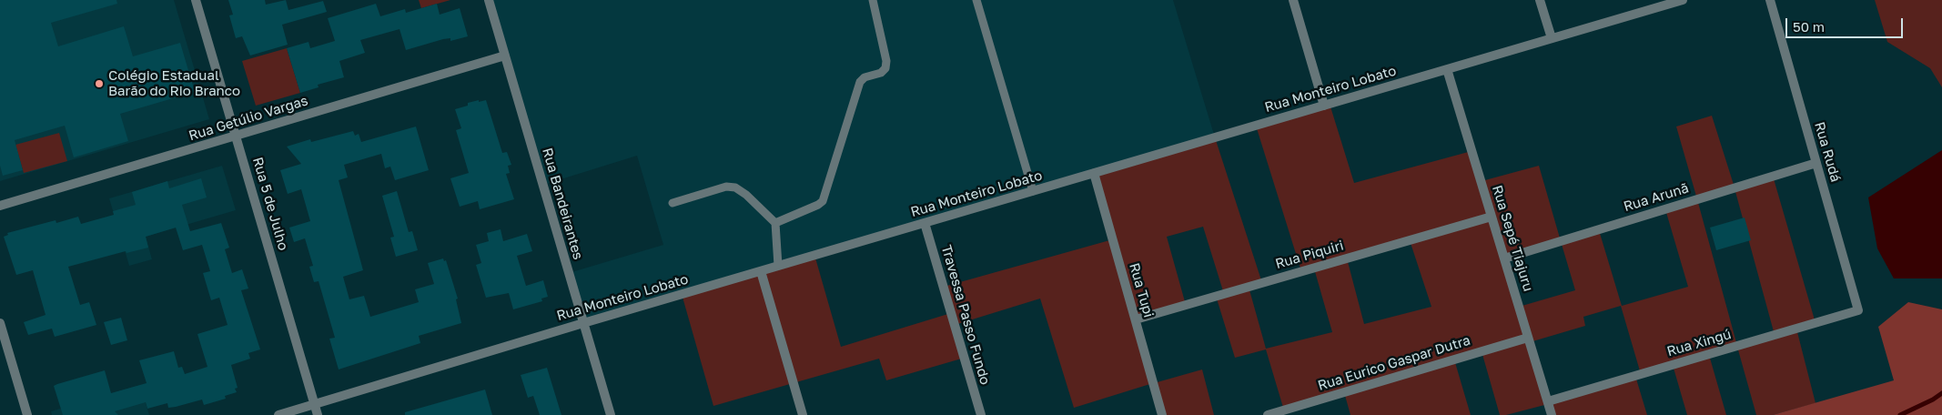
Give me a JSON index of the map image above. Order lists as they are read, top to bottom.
{
  "streets": {
    "street": [
      "Rua Monteiro Lobato",
      "Rua Getúlio Vargas",
      "Rua Rudá",
      "Rua Arunã",
      "Rua 5 de Julho",
      "Rua Bandeirantes",
      "Rua Sepé Tiajuru",
      "Rua Piquiri",
      "Rua Tupi",
      "Travessa Passo Fundo",
      "Rua Xingú",
      "Rua Eurico Gaspar Dutra"
    ]
  },
  "crossings": [
    ["Rua Monteiro Lobato", "Rua 5 de Julho"],
    ["Rua Monteiro Lobato", "Rua Bandeirantes"],
    ["Rua Monteiro Lobato", "Rua Sepé Tiajuru"],
    ["Rua Monteiro Lobato", "Rua Tupi"],
    ["Rua Monteiro Lobato", "Travessa Passo Fundo"],
    ["Rua Getúlio Vargas", "Rua 5 de Julho"],
    ["Rua Getúlio Vargas", "Rua Bandeirantes"],
    ["Rua Rudá", "Rua Arunã"],
    ["Rua Rudá", "Rua Xingú"],
    ["Rua Arunã", "Rua Sepé Tiajuru"],
    ["Rua Sepé Tiajuru", "Rua Piquiri"],
    ["Rua Sepé Tiajuru", "Rua Xingú"],
    ["Rua Sepé Tiajuru", "Rua Eurico Gaspar Dutra"],
    ["Rua Piquiri", "Rua Tupi"]
  ],
  "places": ["Colégio Estadual Barão do Rio Branco"],
  "scale_bar": "50 m"
}
